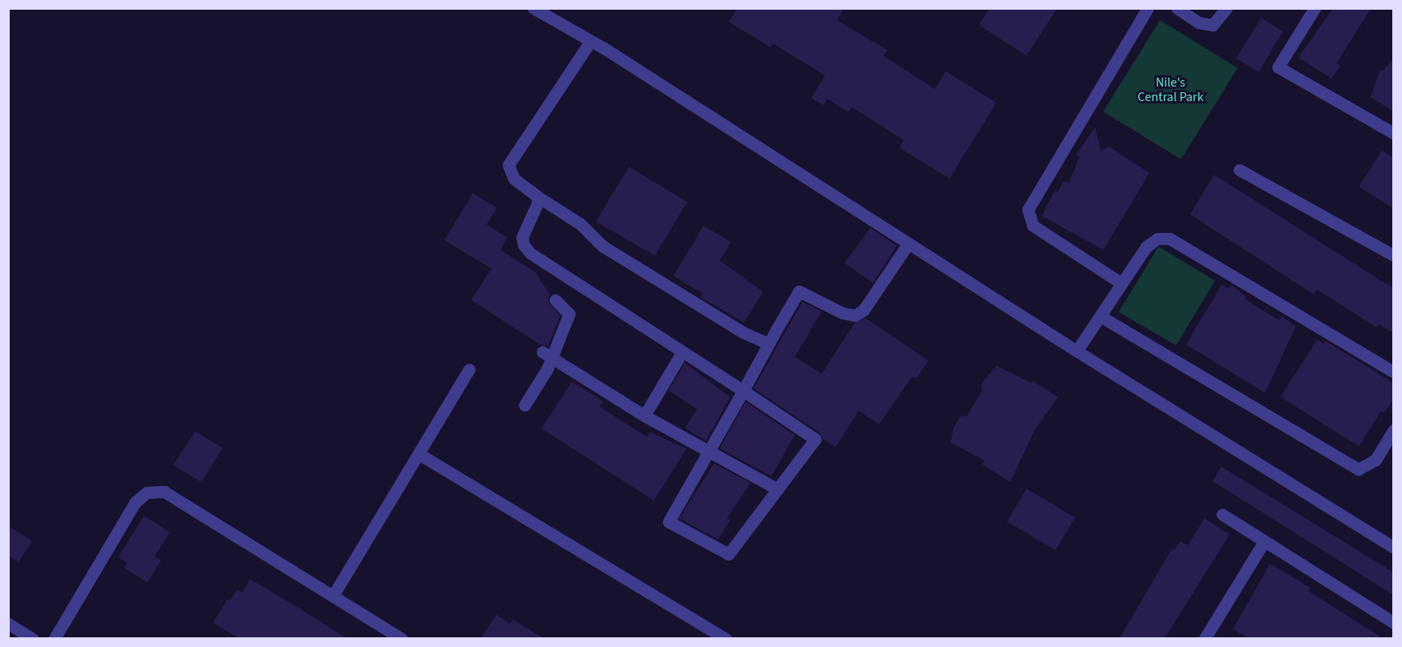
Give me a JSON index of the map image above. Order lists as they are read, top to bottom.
{
  "parks": ["Nile's Central Park"]
}
